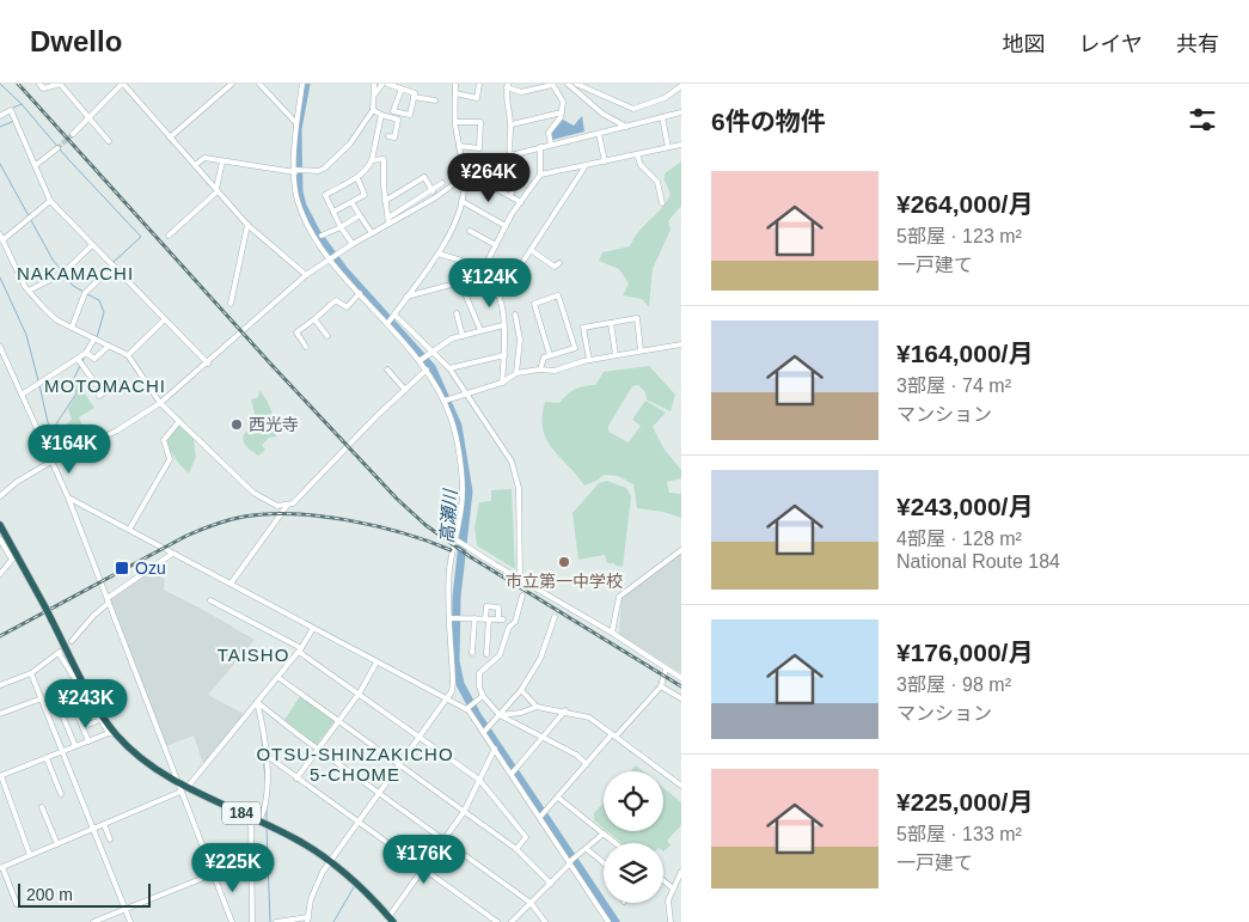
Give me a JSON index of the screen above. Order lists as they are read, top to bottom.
{
  "streets": {
    "highway": ["184"]
  },
  "districts": [
    "NAKAMACHI",
    "MOTOMACHI",
    "TAISHO",
    "OTSU-SHINZAKICHO 5-CHOME"
  ],
  "water": ["高瀬川"],
  "places": {
    "other": ["西光寺", "市立第一中学校"],
    "transit": ["Ozu"]
  },
  "scale_bar": "200 m",
  "page": {
    "header": "Dwello",
    "nav": ["地図", "レイヤ", "共有"],
    "heading": "6件の物件",
    "price": [
      "¥264K",
      "¥124K",
      "¥164K",
      "¥243K",
      "¥176K",
      "¥225K"
    ],
    "list": [
      {
        "name": "¥264,000/月",
        "note": "5部屋 · 123 m² · 一戸建て"
      },
      {
        "name": "¥164,000/月",
        "note": "3部屋 · 74 m² · マンション"
      },
      {
        "name": "¥243,000/月",
        "note": "4部屋 · 128 m² · National Route 184"
      },
      {
        "name": "¥176,000/月",
        "note": "3部屋 · 98 m² · マンション"
      },
      {
        "name": "¥225,000/月",
        "note": "5部屋 · 133 m² · 一戸建て"
      }
    ],
    "scale": "200 m"
  }
}
